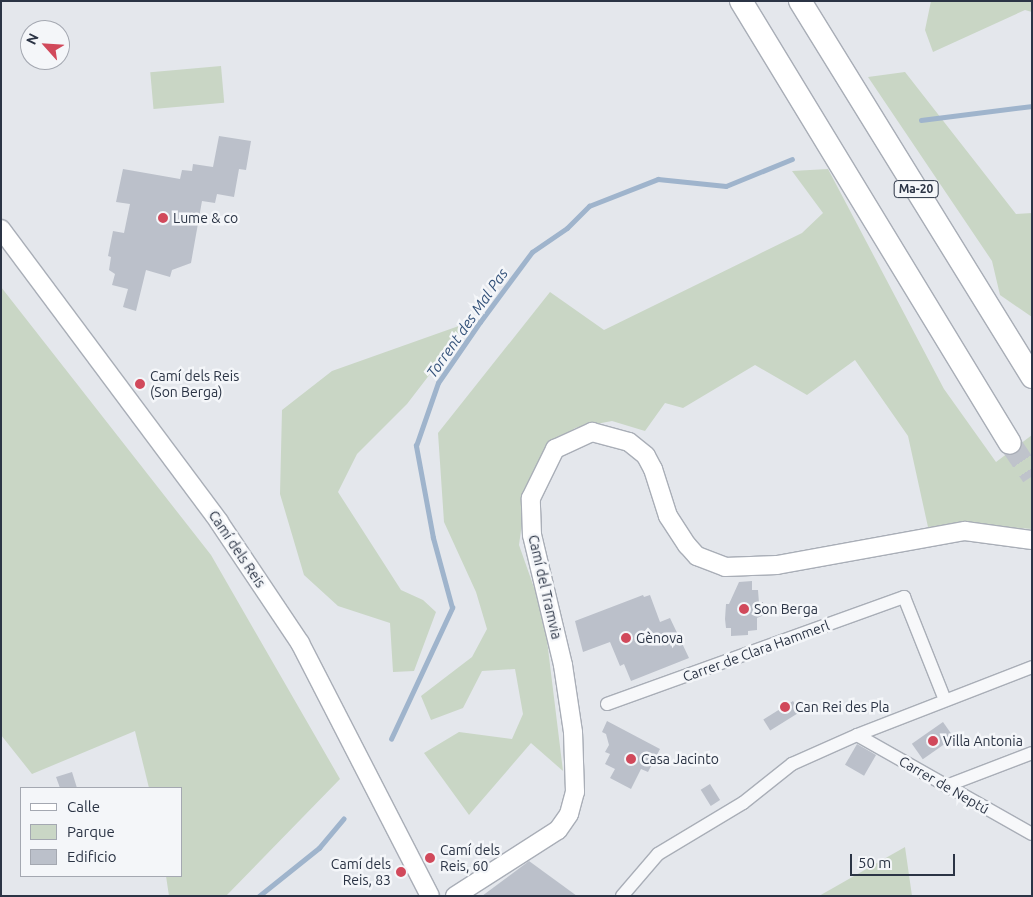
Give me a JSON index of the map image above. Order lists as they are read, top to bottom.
{
  "streets": {
    "highway": ["Ma-20"],
    "street": [
      "Camí dels Reis",
      "Camí del Tramvia",
      "Carrer de Clara Hammerl",
      "Carrer de Neptú"
    ]
  },
  "water": ["Torrent des Mal Pas"],
  "places": [
    "Lume & co",
    "Camí dels Reis (Son Berga)",
    "Son Berga",
    "Gènova",
    "Can Rei des Pla",
    "Villa Antonia",
    "Casa Jacinto",
    "Camí dels Reis, 60",
    "Camí dels Reis, 83"
  ],
  "legend": ["Calle", "Parque", "Edificio"],
  "scale_bar": "50 m",
  "north": "top left"
}
